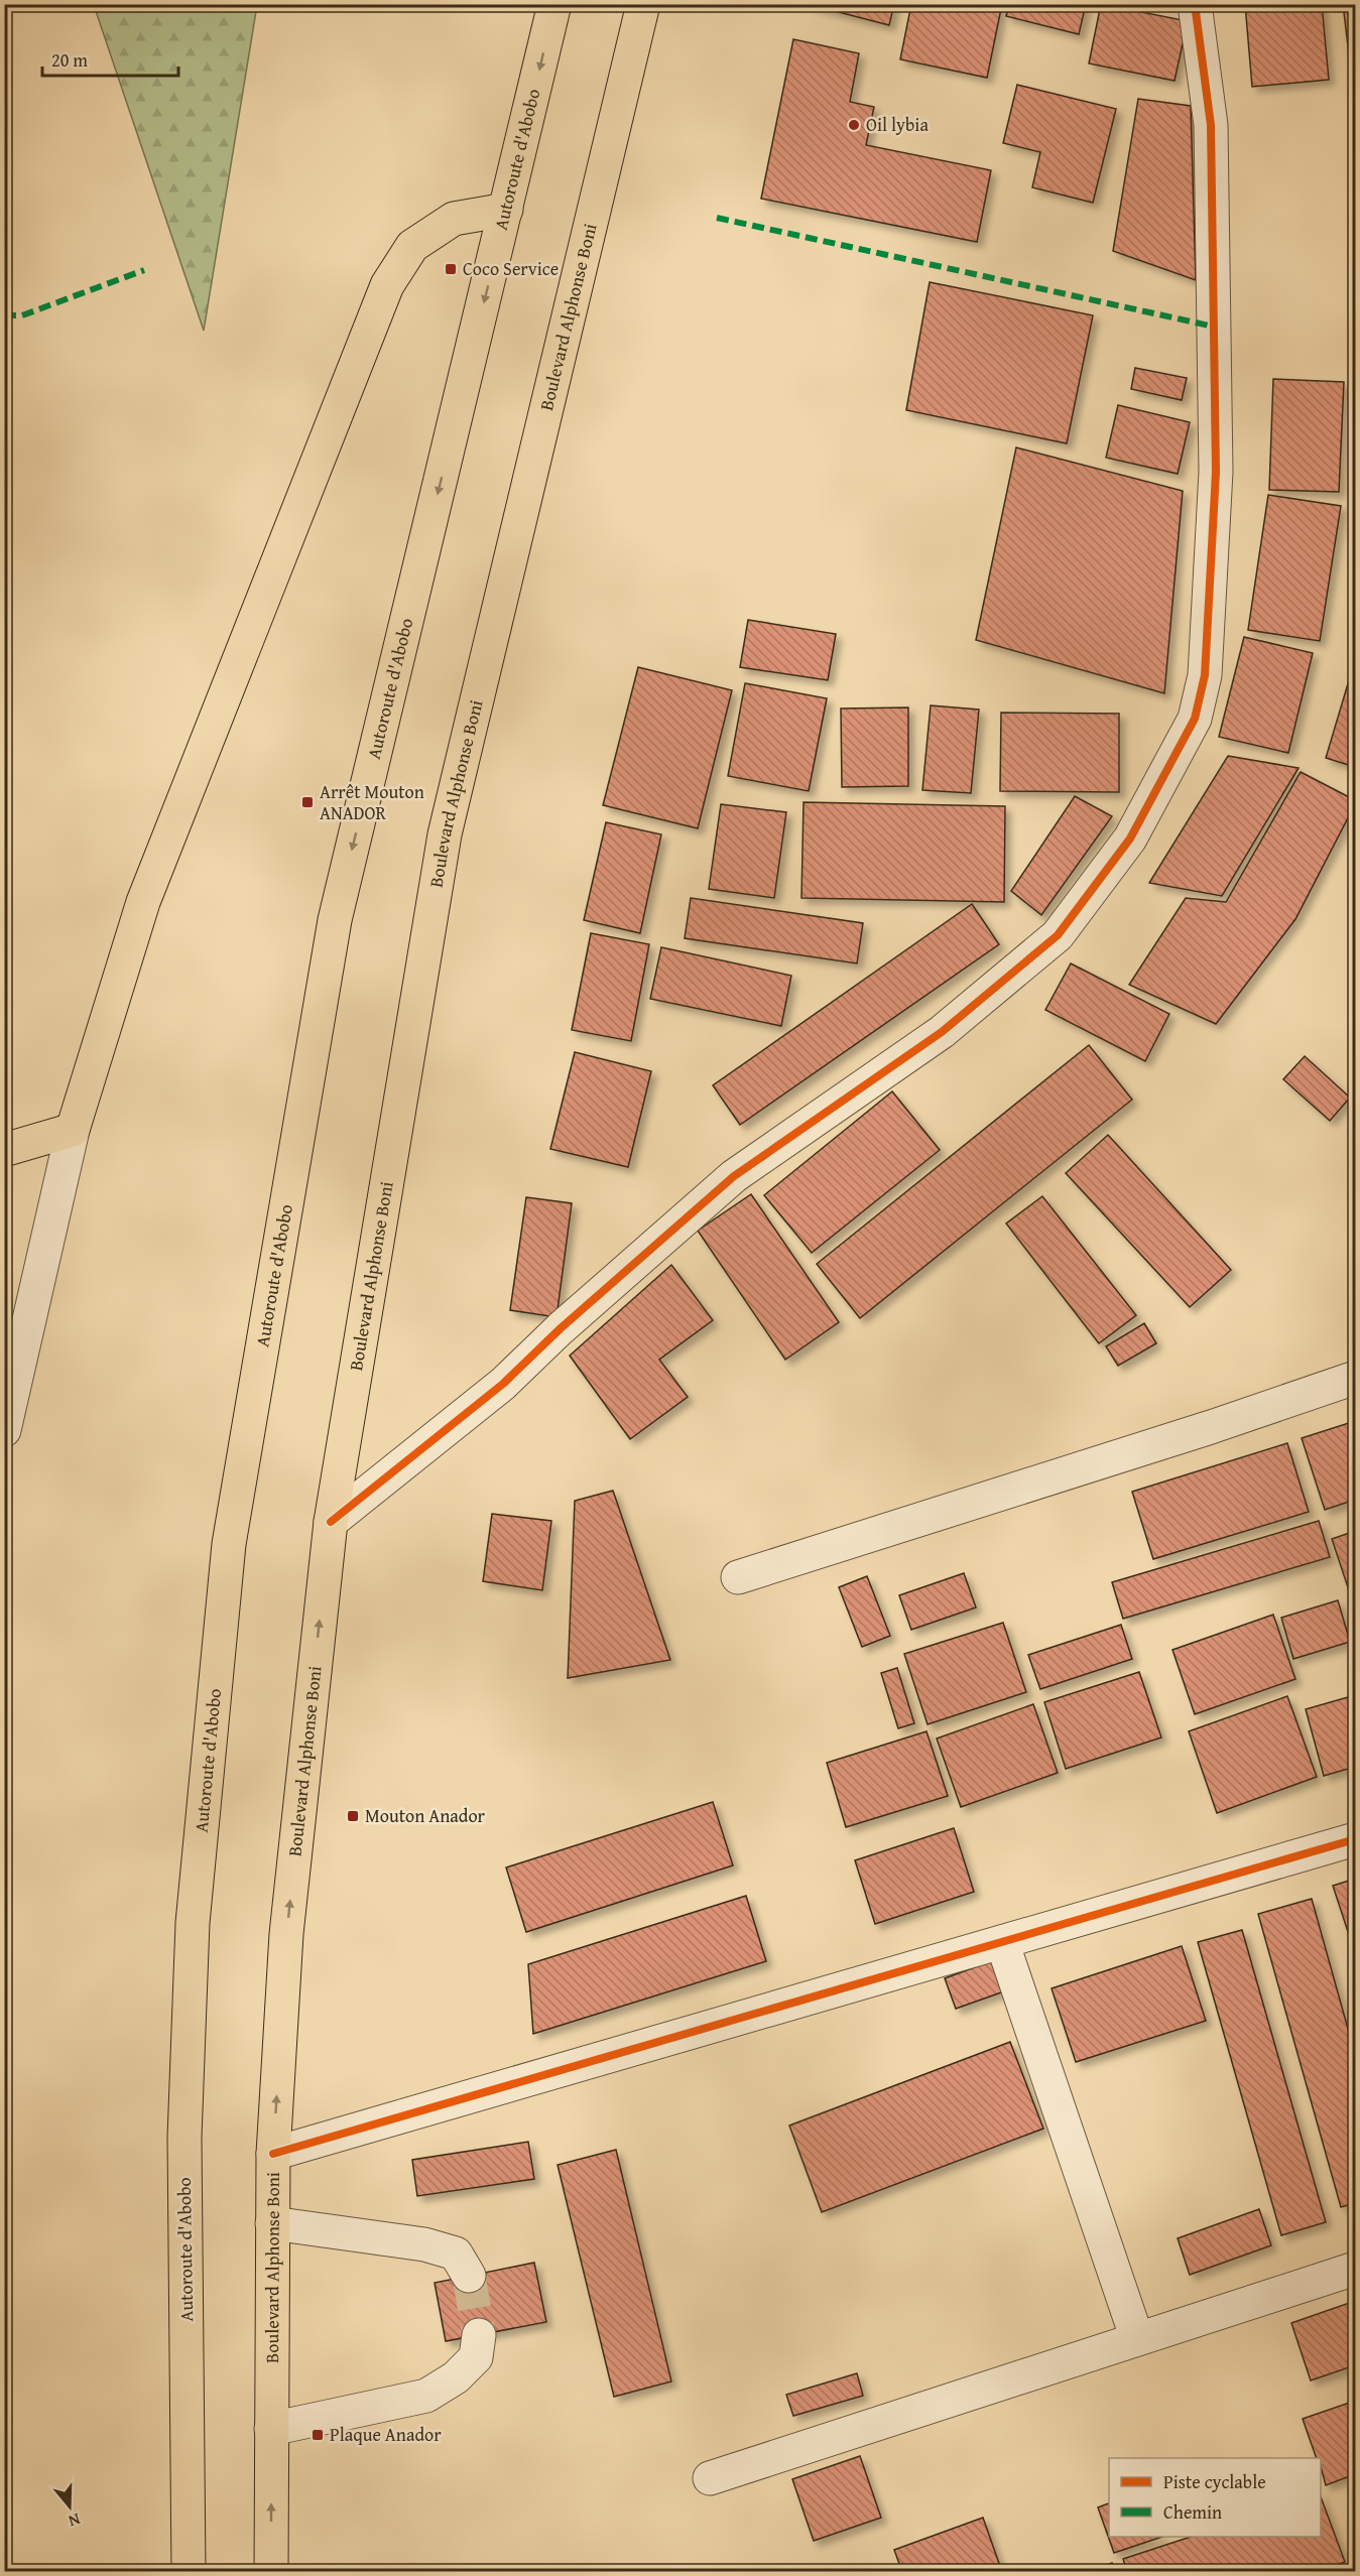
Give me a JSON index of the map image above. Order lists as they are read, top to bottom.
{
  "streets": {
    "main road": ["Autoroute d'Abobo", "Boulevard Alphonse Boni"]
  },
  "places": {
    "other": ["Oil lybia"],
    "transit": [
      "Coco Service",
      "Arrêt Mouton ANADOR",
      "Mouton Anador",
      "Plaque Anador"
    ]
  },
  "legend": ["Piste cyclable", "Chemin"],
  "scale_bar": "20 m",
  "north": "bottom"
}
